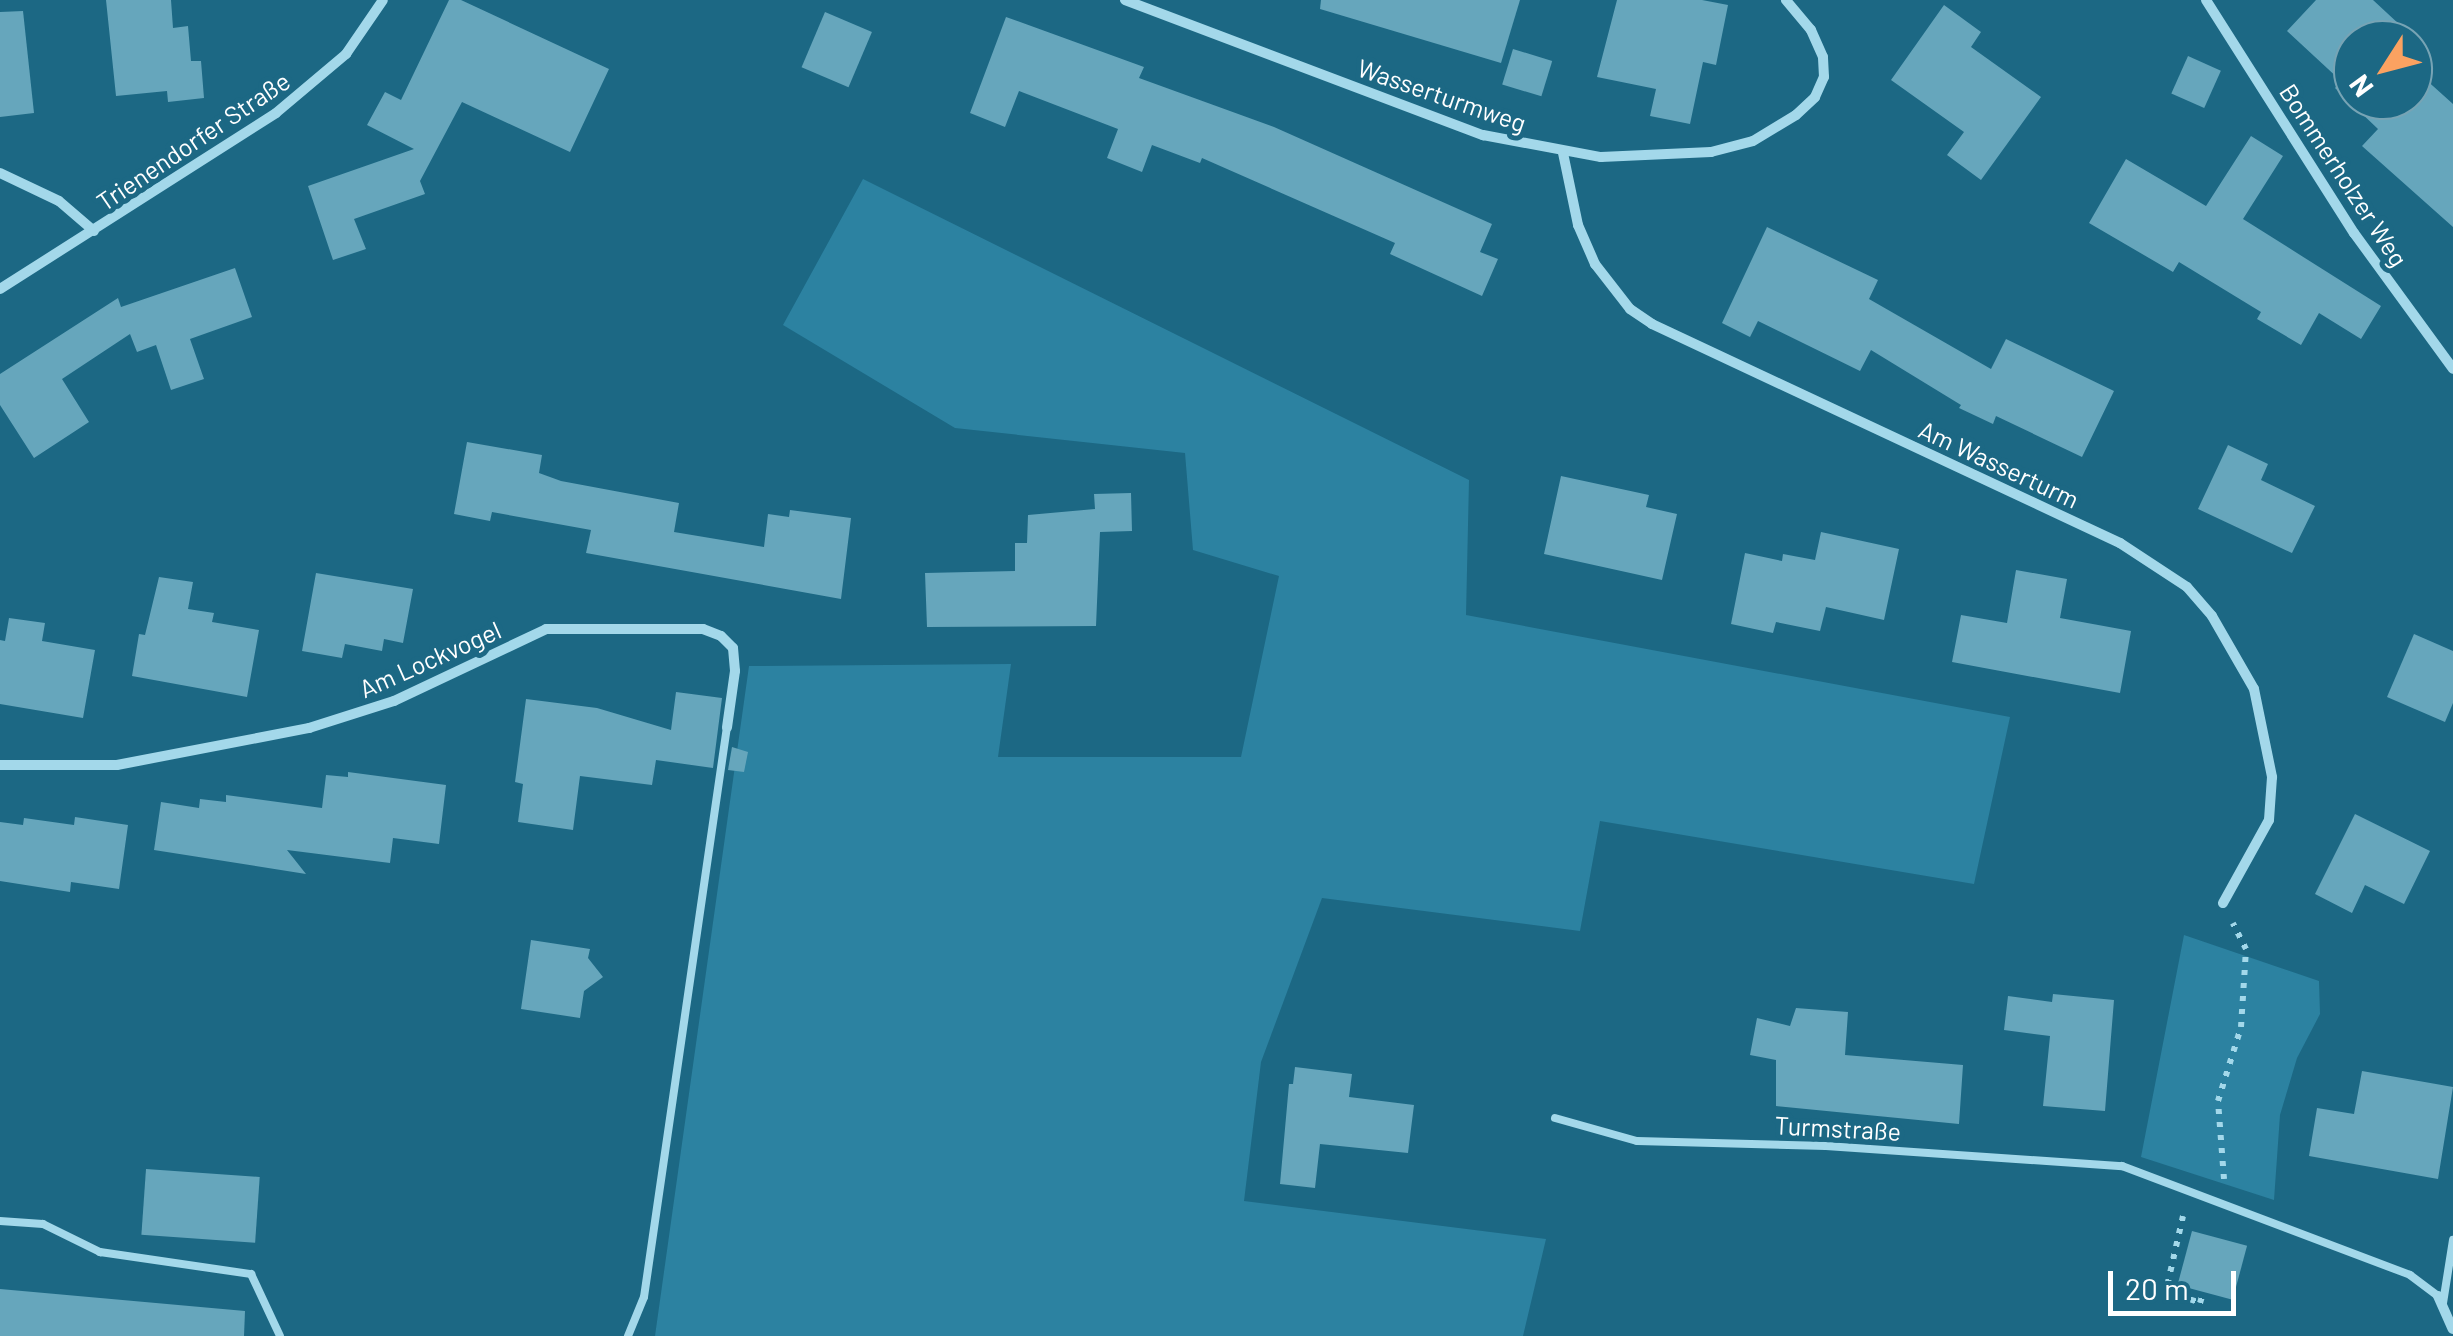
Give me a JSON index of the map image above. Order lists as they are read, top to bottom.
{
  "streets": {
    "street": [
      "Wasserturmweg",
      "Trienendorfer Straße",
      "Bommerholzer Weg",
      "Am Wasserturm",
      "Am Lockvogel"
    ],
    "lane": ["Turmstraße"]
  },
  "crossings": [
    ["Wasserturmweg", "Am Wasserturm"]
  ],
  "scale_bar": "20 m",
  "north": "bottom left"
}
